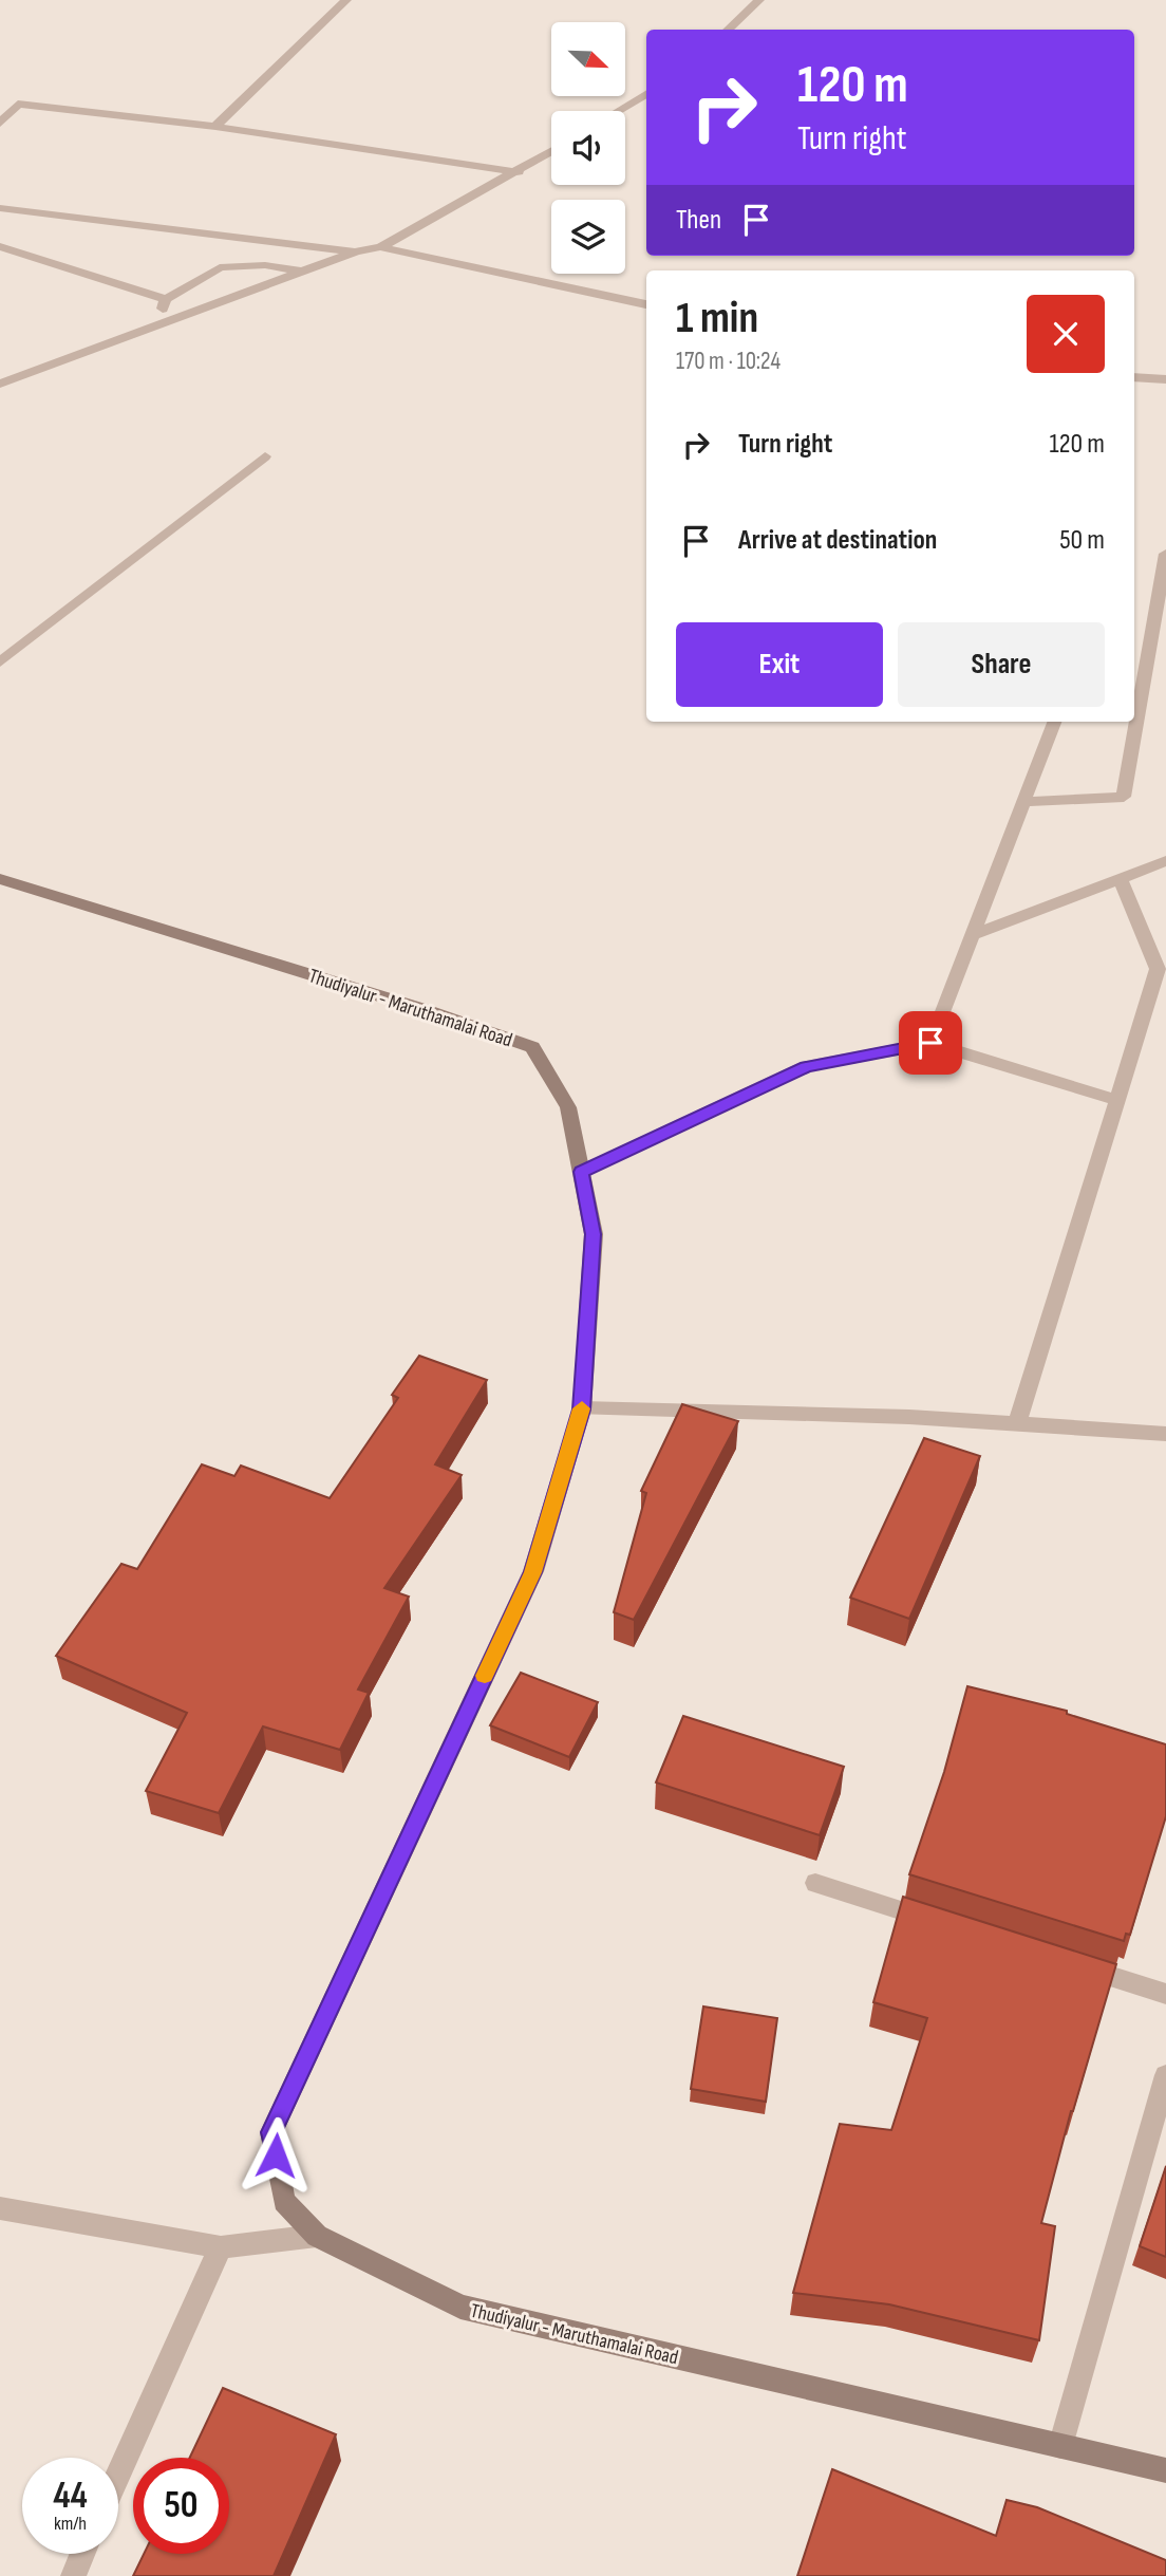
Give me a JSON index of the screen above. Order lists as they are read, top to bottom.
{
  "streets": {
    "main road": ["Thudiyalur - Maruthamalai Road"]
  },
  "north": "bottom right",
  "page": {
    "turn": ["120 m", "Turn right"],
    "then": "Then",
    "heading": ["1 min", "170 m · 10:24"],
    "list": [
      {
        "name": "Turn right",
        "value": "120 m"
      },
      {
        "name": "Arrive at destination",
        "value": "50 m"
      }
    ],
    "buttons": ["Exit", "Share"],
    "speed": "44 km/h",
    "limit": "50"
  }
}
